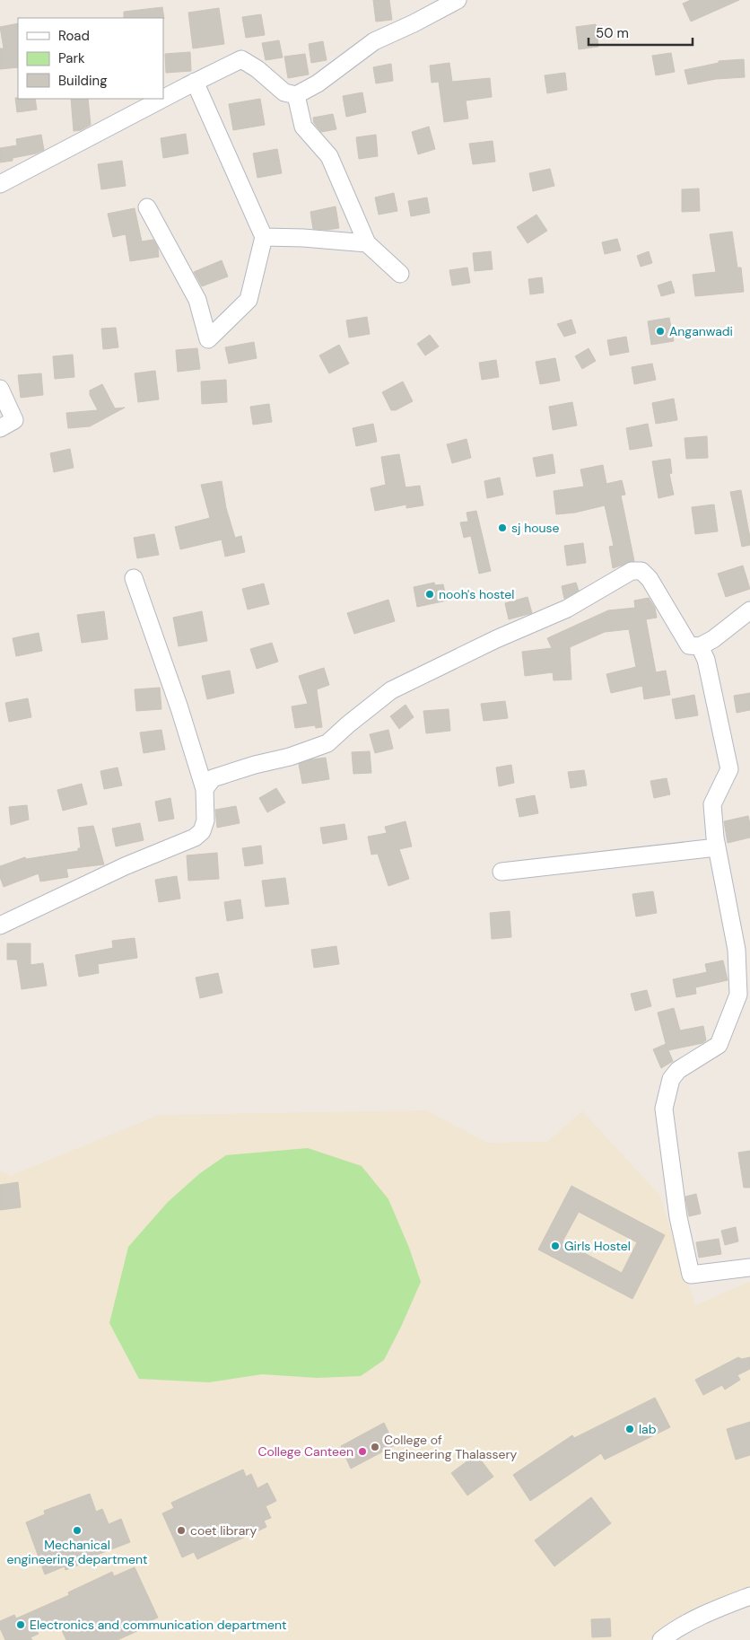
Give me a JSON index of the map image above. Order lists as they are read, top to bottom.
{
  "places": [
    "Anganwadi",
    "sj house",
    "nooh's hostel",
    "Girls Hostel",
    "lab",
    "College of Engineering Thalassery",
    "College Canteen",
    "Mechanical engineering department",
    "coet library",
    "Electronics and communication department"
  ],
  "legend": ["Road", "Park", "Building"],
  "scale_bar": "50 m"
}
